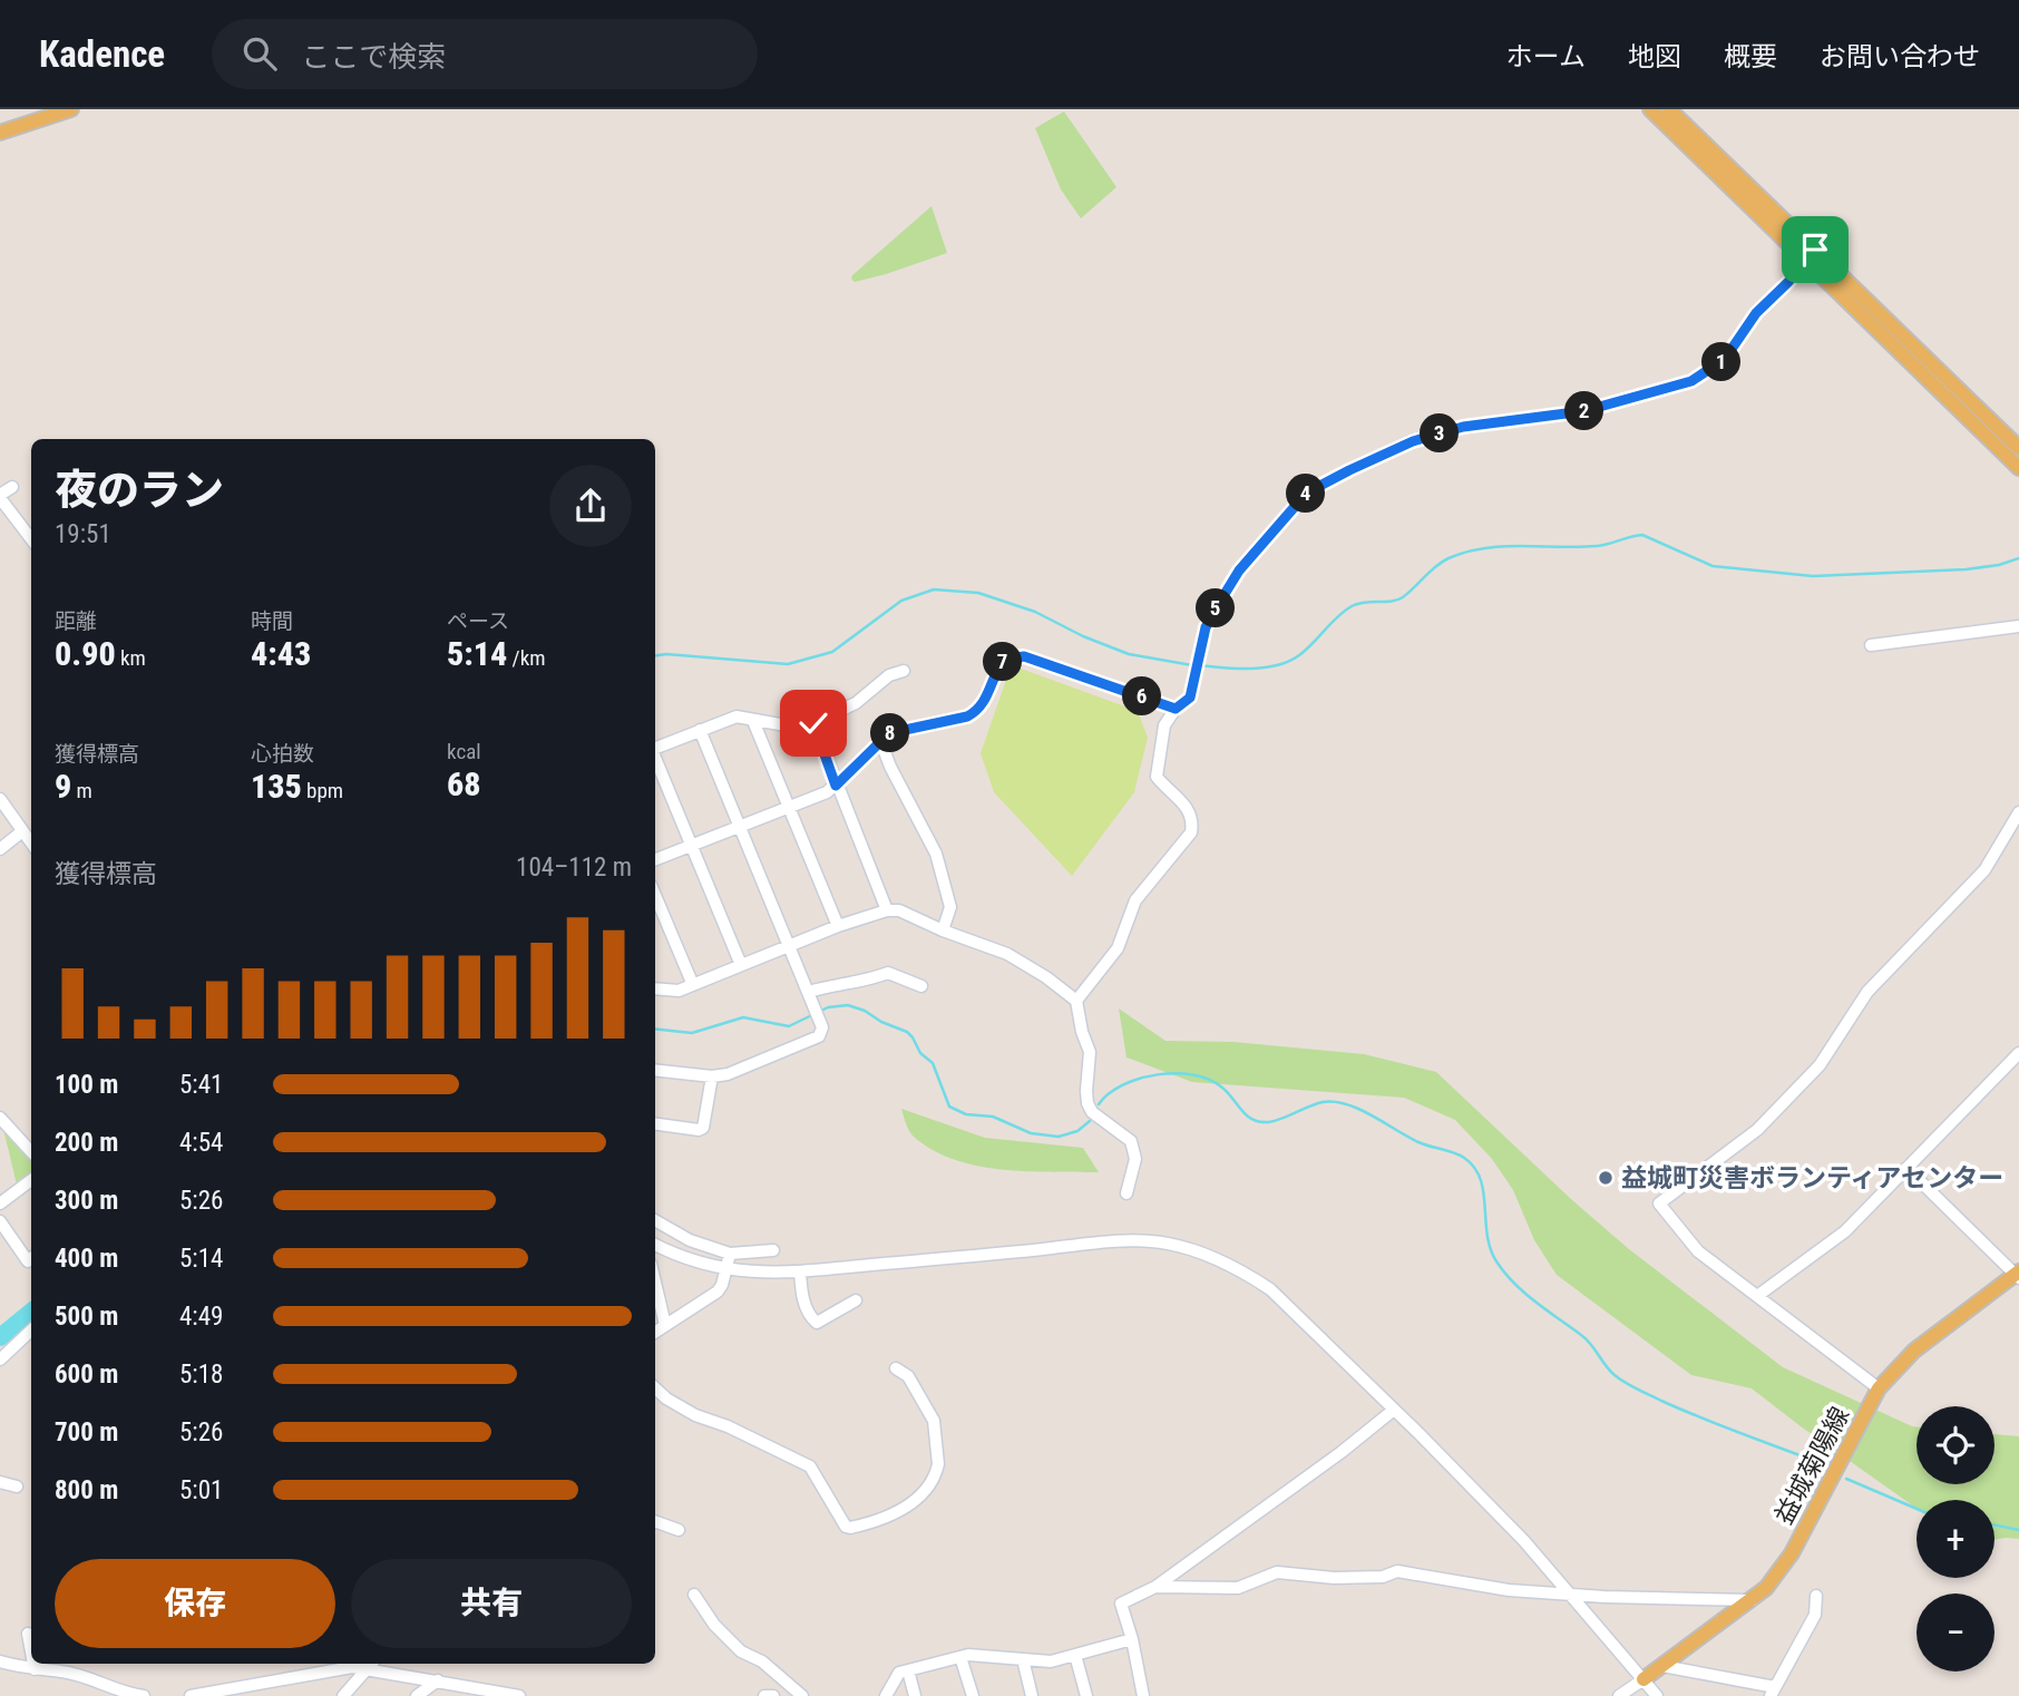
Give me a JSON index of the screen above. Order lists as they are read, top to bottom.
{
  "streets": {
    "main road": ["益城菊陽線"]
  },
  "places": ["益城町災害ボランティアセンター"],
  "page": {
    "header": "Kadence",
    "search": "ここで検索",
    "nav": [
      "ホーム",
      "地図",
      "概要",
      "お問い合わせ"
    ],
    "pins": [
      "1",
      "2",
      "3",
      "4",
      "5",
      "7",
      "6",
      "8"
    ],
    "heading": ["夜のラン", "19:51"],
    "stats": [
      ["距離", "0.90 km"],
      ["時間", "4:43"],
      ["ペース", "5:14 /km"],
      ["獲得標高", "9 m"],
      ["心拍数", "135 bpm"],
      ["kcal", "68"]
    ],
    "chart": ["獲得標高", "104–112 m"],
    "list": [
      {
        "name": "100 m",
        "note": "5:41"
      },
      {
        "name": "200 m",
        "note": "4:54"
      },
      {
        "name": "300 m",
        "note": "5:26"
      },
      {
        "name": "400 m",
        "note": "5:14"
      },
      {
        "name": "500 m",
        "note": "4:49"
      },
      {
        "name": "600 m",
        "note": "5:18"
      },
      {
        "name": "700 m",
        "note": "5:26"
      },
      {
        "name": "800 m",
        "note": "5:01"
      }
    ],
    "map_buttons": ["+", "−"],
    "buttons": ["保存", "共有"]
  }
}
